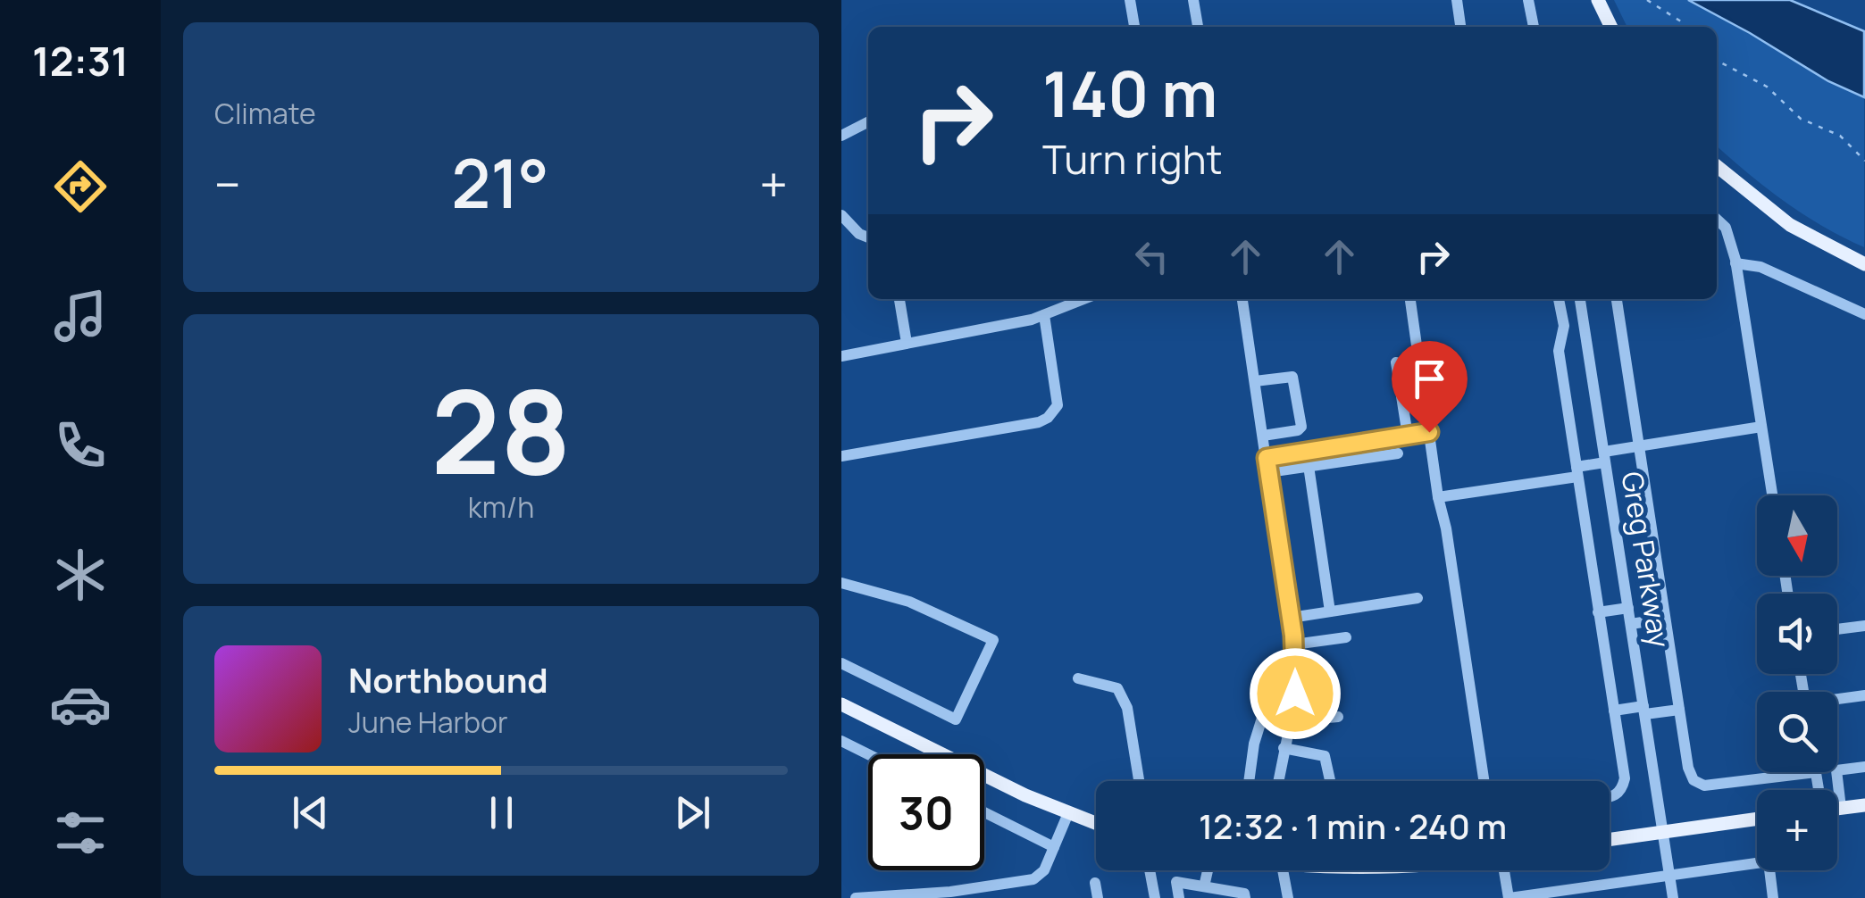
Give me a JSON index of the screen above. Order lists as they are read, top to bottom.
{
  "streets": {
    "street": ["Greg Parkway"]
  },
  "north": "bottom",
  "page": {
    "tabs": "12:31",
    "tile": [
      "Climate",
      ["28", "km/h"]
    ],
    "turn": ["140 m", "Turn right"],
    "heat": ["−", "21°", "+"],
    "map_buttons": "+",
    "song": ["Northbound", "June Harbor"],
    "limit": "30",
    "trip": "12:32 · 1 min · 240 m"
  }
}
